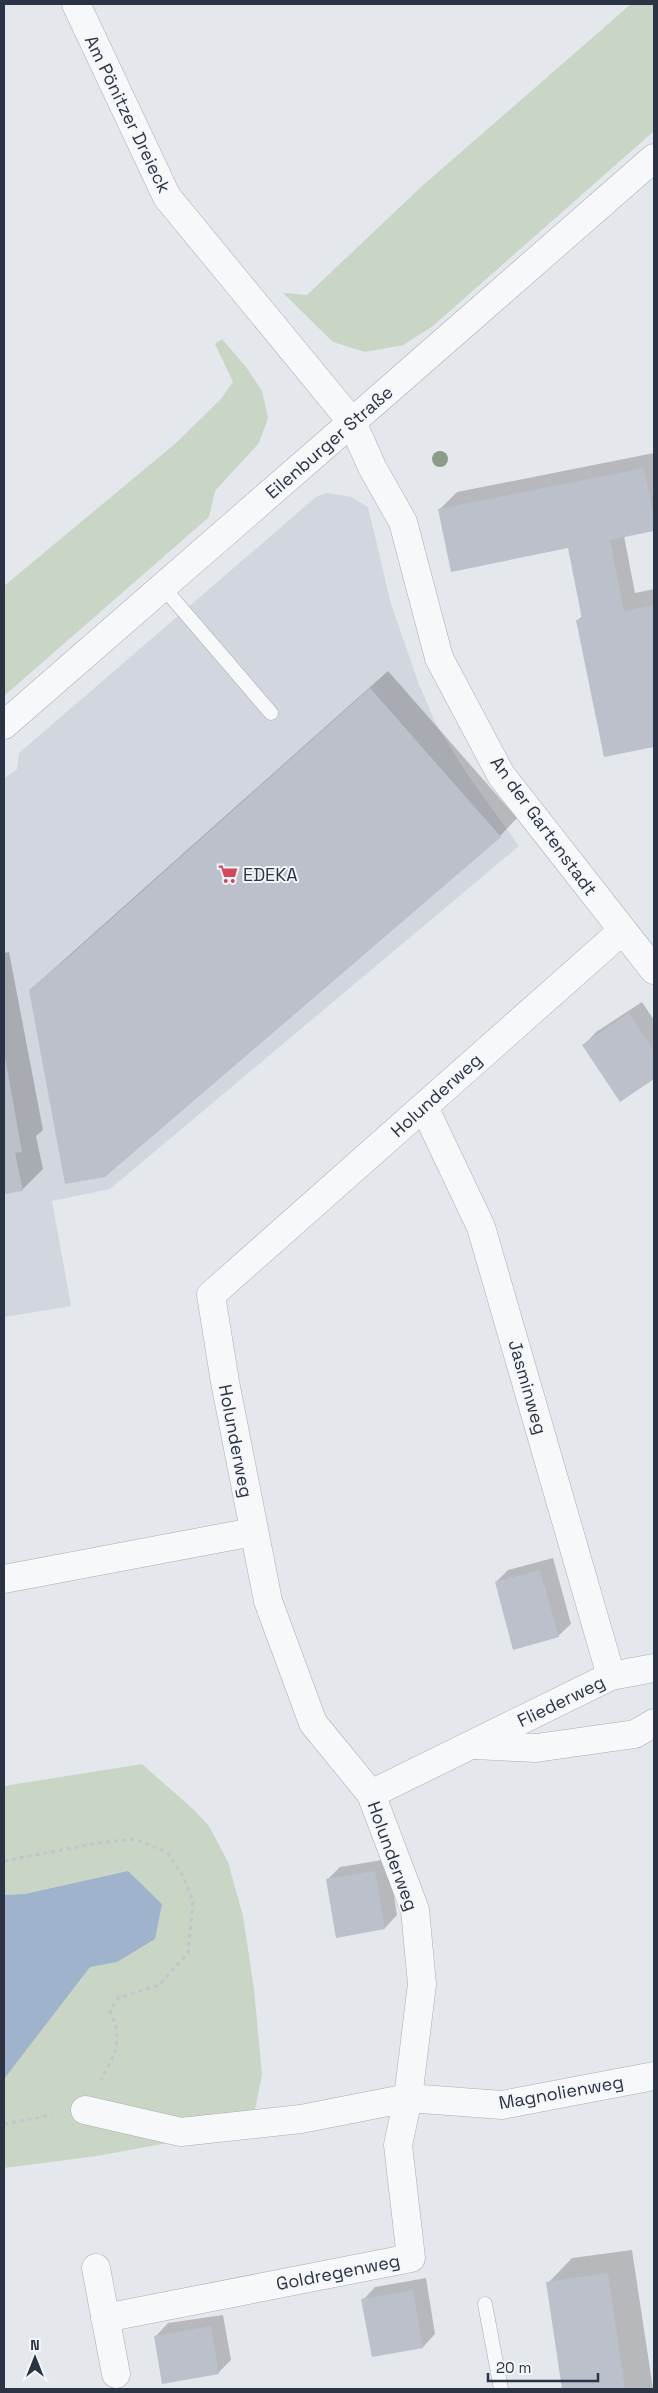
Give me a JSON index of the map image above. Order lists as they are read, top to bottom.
{
  "streets": {
    "street": [
      "Am Pönitzer Dreieck",
      "Eilenburger Straße",
      "An der Gartenstadt",
      "Holunderweg",
      "Jasminweg",
      "Fliederweg",
      "Magnolienweg",
      "Goldregenweg"
    ]
  },
  "crossings": [
    ["Am Pönitzer Dreieck", "Eilenburger Straße"],
    ["Am Pönitzer Dreieck", "An der Gartenstadt"],
    ["Eilenburger Straße", "An der Gartenstadt"],
    ["An der Gartenstadt", "Holunderweg"],
    ["Holunderweg", "Jasminweg"],
    ["Holunderweg", "Fliederweg"],
    ["Holunderweg", "Magnolienweg"],
    ["Holunderweg", "Goldregenweg"],
    ["Jasminweg", "Fliederweg"],
    ["Magnolienweg", "Goldregenweg"]
  ],
  "places": {
    "supermarket": ["EDEKA"]
  },
  "scale_bar": "20 m",
  "north": "top"
}
